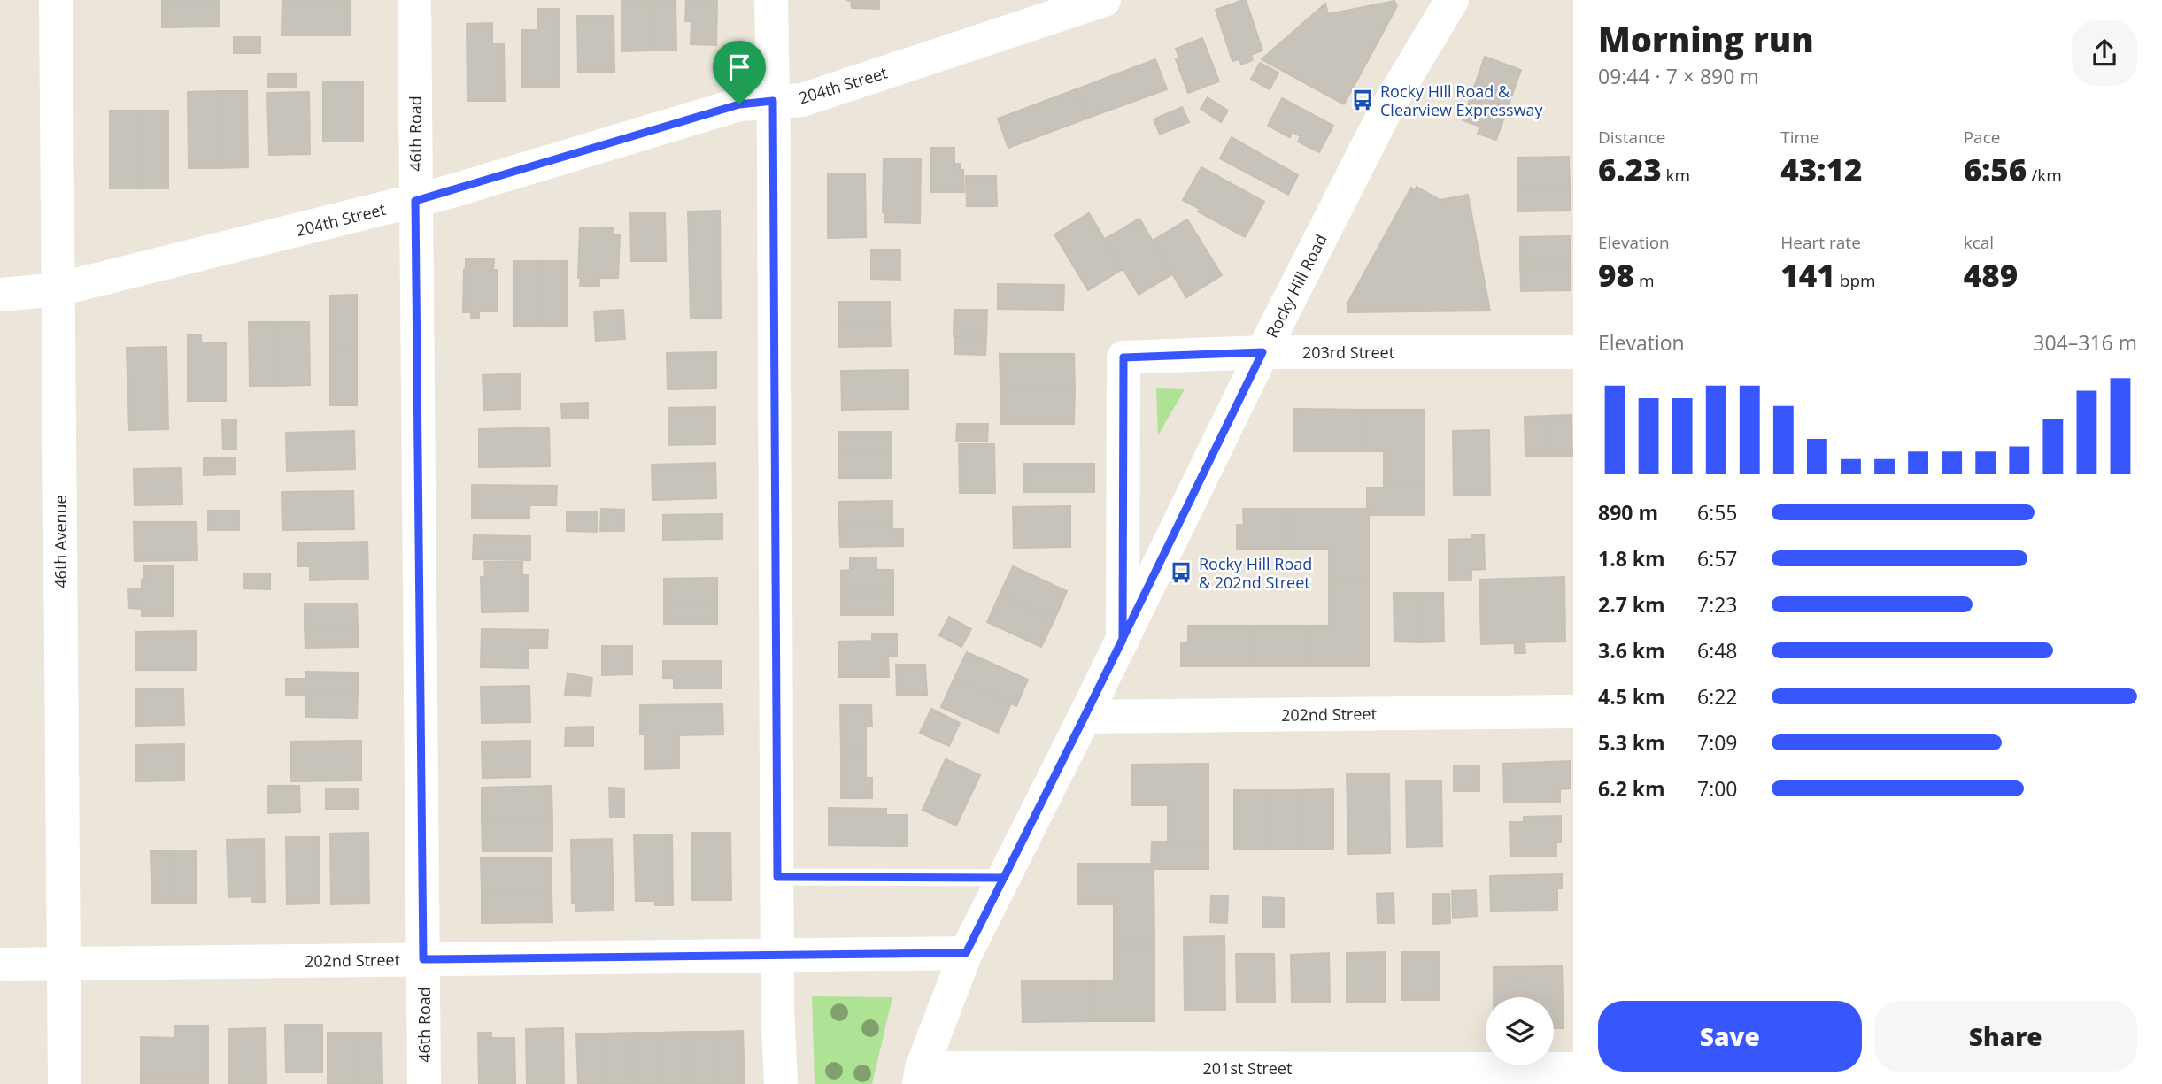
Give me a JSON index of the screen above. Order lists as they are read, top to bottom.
{
  "streets": {
    "street": [
      "204th Street",
      "46th Road",
      "Rocky Hill Road",
      "203rd Street",
      "46th Avenue",
      "202nd Street",
      "201st Street"
    ]
  },
  "crossings": [
    ["204th Street", "46th Road"],
    ["204th Street", "46th Avenue"],
    ["46th Road", "202nd Street"],
    ["Rocky Hill Road", "203rd Street"],
    ["Rocky Hill Road", "202nd Street"],
    ["Rocky Hill Road", "201st Street"],
    ["46th Avenue", "202nd Street"]
  ],
  "places": {
    "bus stop": ["Rocky Hill Road & Clearview Expressway", "Rocky Hill Road & 202nd Street"]
  },
  "page": {
    "heading": ["Morning run", "09:44 · 7 × 890 m"],
    "stats": [
      ["Distance", "6.23 km"],
      ["Time", "43:12"],
      ["Pace", "6:56 /km"],
      ["Elevation", "98 m"],
      ["Heart rate", "141 bpm"],
      ["kcal", "489"]
    ],
    "chart": ["Elevation", "304–316 m"],
    "list": [
      {
        "name": "890 m",
        "note": "6:55"
      },
      {
        "name": "1.8 km",
        "note": "6:57"
      },
      {
        "name": "2.7 km",
        "note": "7:23"
      },
      {
        "name": "3.6 km",
        "note": "6:48"
      },
      {
        "name": "4.5 km",
        "note": "6:22"
      },
      {
        "name": "5.3 km",
        "note": "7:09"
      },
      {
        "name": "6.2 km",
        "note": "7:00"
      }
    ],
    "buttons": ["Save", "Share"]
  }
}
